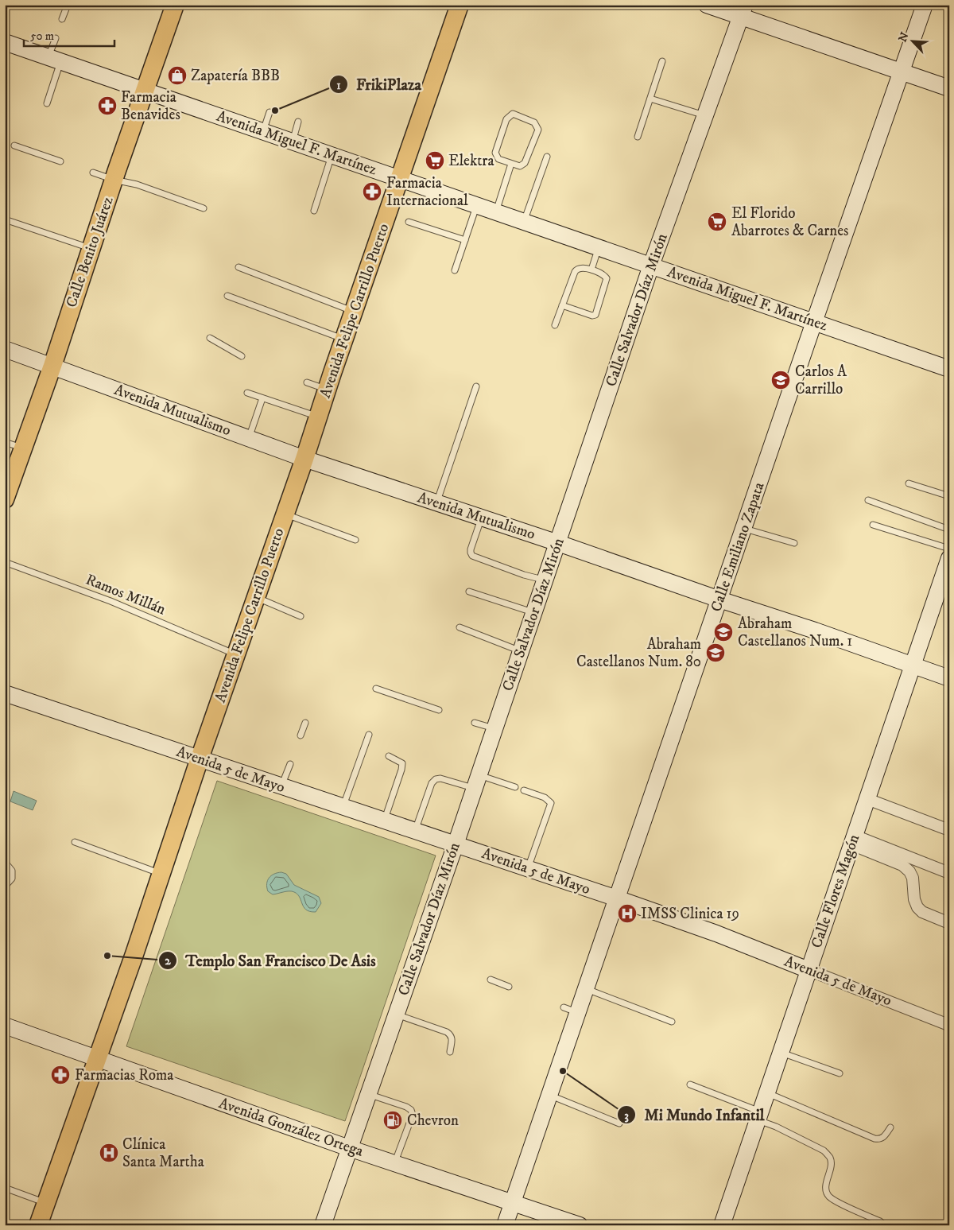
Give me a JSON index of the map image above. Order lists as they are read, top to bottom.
{
  "streets": {
    "main road": ["Calle Benito Juárez", "Avenida Felipe Carrillo Puerto"],
    "street": [
      "Avenida Miguel F. Martínez",
      "Calle Salvador Díaz Mirón",
      "Avenida Mutualismo",
      "Calle Emiliano Zapata",
      "Avenida 5 de Mayo",
      "Calle Flores Magón",
      "Avenida González Ortega"
    ],
    "lane": ["Ramos Millán"]
  },
  "crossings": [
    ["Avenida Miguel F. Martínez", "Calle Benito Juárez"],
    ["Avenida Miguel F. Martínez", "Calle Salvador Díaz Mirón"],
    ["Avenida Miguel F. Martínez", "Avenida Felipe Carrillo Puerto"],
    ["Avenida Miguel F. Martínez", "Calle Emiliano Zapata"],
    ["Calle Benito Juárez", "Avenida Mutualismo"],
    ["Calle Salvador Díaz Mirón", "Avenida Mutualismo"],
    ["Calle Salvador Díaz Mirón", "Avenida 5 de Mayo"],
    ["Calle Salvador Díaz Mirón", "Avenida González Ortega"],
    ["Avenida Felipe Carrillo Puerto", "Avenida Mutualismo"],
    ["Avenida Felipe Carrillo Puerto", "Ramos Millán"],
    ["Avenida Felipe Carrillo Puerto", "Avenida 5 de Mayo"],
    ["Avenida Felipe Carrillo Puerto", "Avenida González Ortega"],
    ["Avenida Mutualismo", "Calle Emiliano Zapata"],
    ["Avenida Mutualismo", "Calle Flores Magón"],
    ["Calle Emiliano Zapata", "Avenida 5 de Mayo"],
    ["Calle Emiliano Zapata", "Avenida González Ortega"],
    ["Avenida 5 de Mayo", "Calle Flores Magón"]
  ],
  "places": {
    "shop": ["Zapatería BBB"],
    "pharmacy": ["Farmacia Benavides", "Farmacia Internacional", "Farmacias Roma"],
    "other": ["FrikiPlaza", "Templo San Francisco De Asis", "Mi Mundo Infantil"],
    "supermarket": ["Elektra", "El Florido Abarrotes & Carnes"],
    "school or university": ["Carlos A Carrillo", "Abraham Castellanos Num. 1", "Abraham Castellanos Num. 80"],
    "hospital": ["IMSS Clinica 19", "Clínica Santa Martha"],
    "fuel station": ["Chevron"]
  },
  "scale_bar": "50 m",
  "north": "top left"
}
